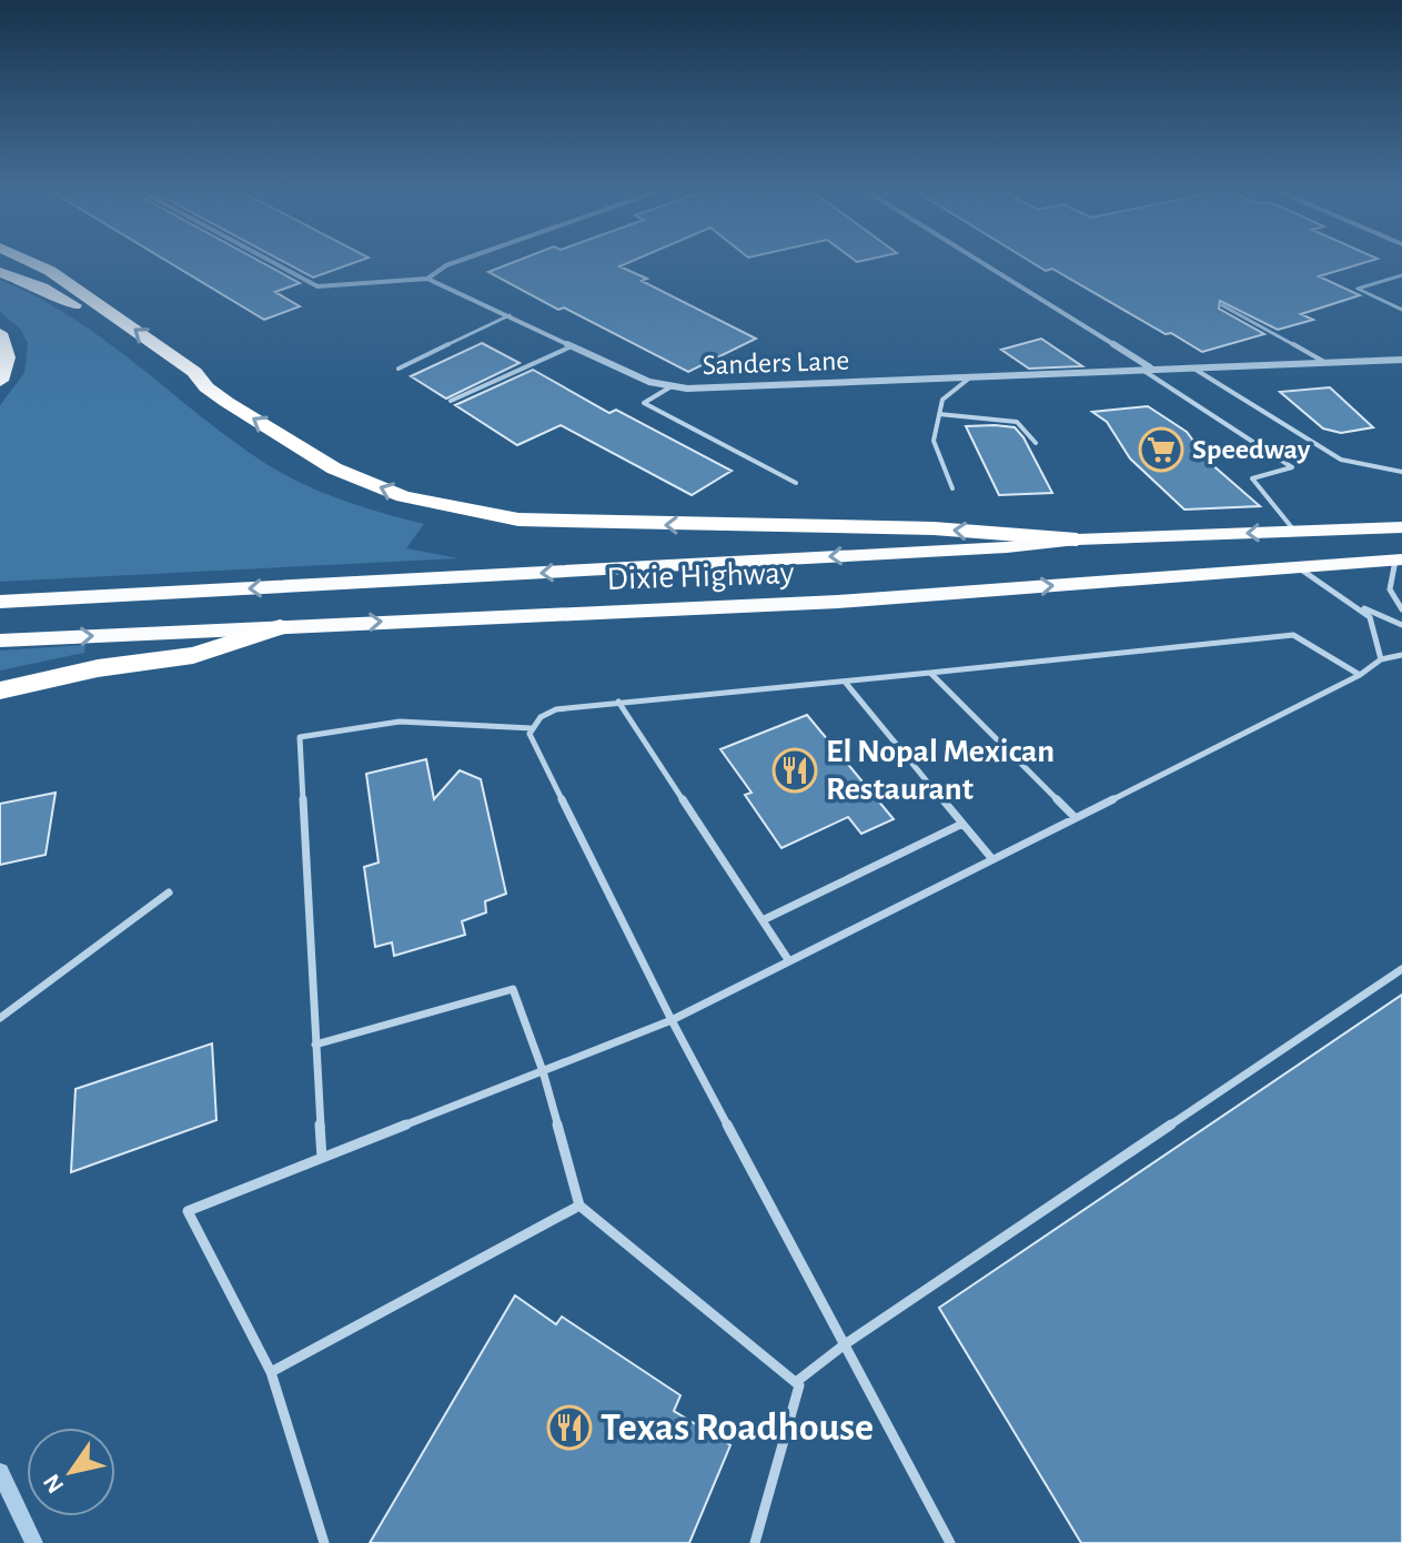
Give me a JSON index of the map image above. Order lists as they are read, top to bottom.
{
  "streets": {
    "main road": ["Dixie Highway"],
    "street": ["Sanders Lane"]
  },
  "places": {
    "supermarket": ["Speedway"],
    "restaurant": ["El Nopal Mexican Restaurant", "Texas Roadhouse"]
  },
  "north": "bottom left"
}
